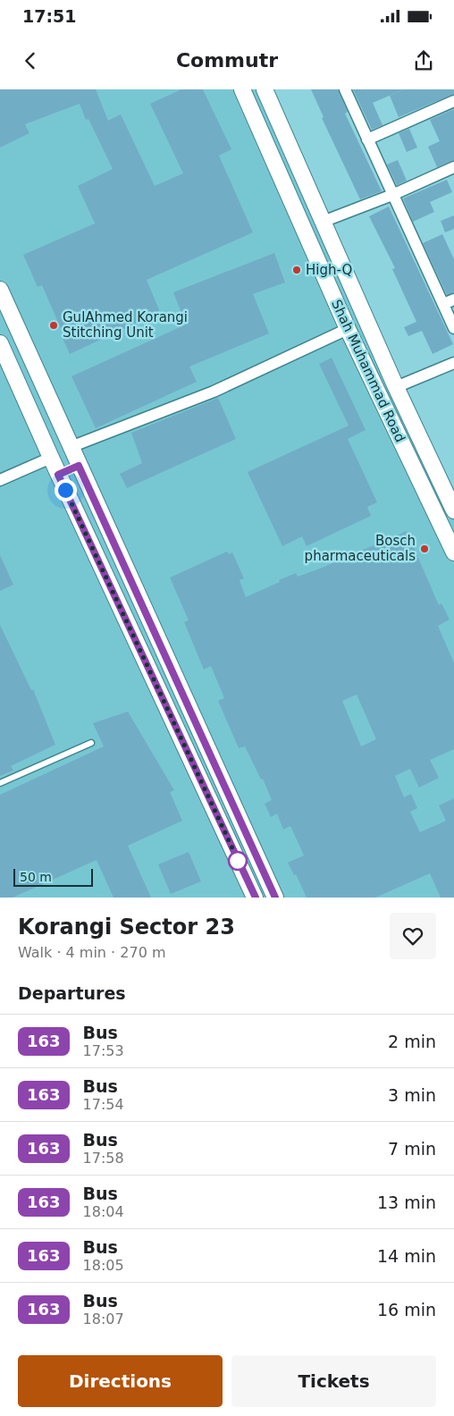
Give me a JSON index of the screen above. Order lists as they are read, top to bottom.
{
  "streets": {
    "street": ["Shah Muhammad Road"]
  },
  "places": ["High-Q", "GulAhmed Korangi Stitching Unit", "Bosch pharmaceuticals"],
  "lines": ["bus line 163"],
  "scale_bar": "50 m",
  "page": {
    "status": "17:51",
    "header": "Commutr",
    "scale": "50 m",
    "heading": [
      ["Korangi Sector 23", "Walk · 4 min · 270 m"],
      "Departures"
    ],
    "list": [
      {
        "mark": "163",
        "name": "Bus",
        "note": "17:53",
        "value": "2 min"
      },
      {
        "mark": "163",
        "name": "Bus",
        "note": "17:54",
        "value": "3 min"
      },
      {
        "mark": "163",
        "name": "Bus",
        "note": "17:58",
        "value": "7 min"
      },
      {
        "mark": "163",
        "name": "Bus",
        "note": "18:04",
        "value": "13 min"
      },
      {
        "mark": "163",
        "name": "Bus",
        "note": "18:05",
        "value": "14 min"
      },
      {
        "mark": "163",
        "name": "Bus",
        "note": "18:07",
        "value": "16 min"
      }
    ],
    "buttons": ["Directions", "Tickets"]
  }
}
